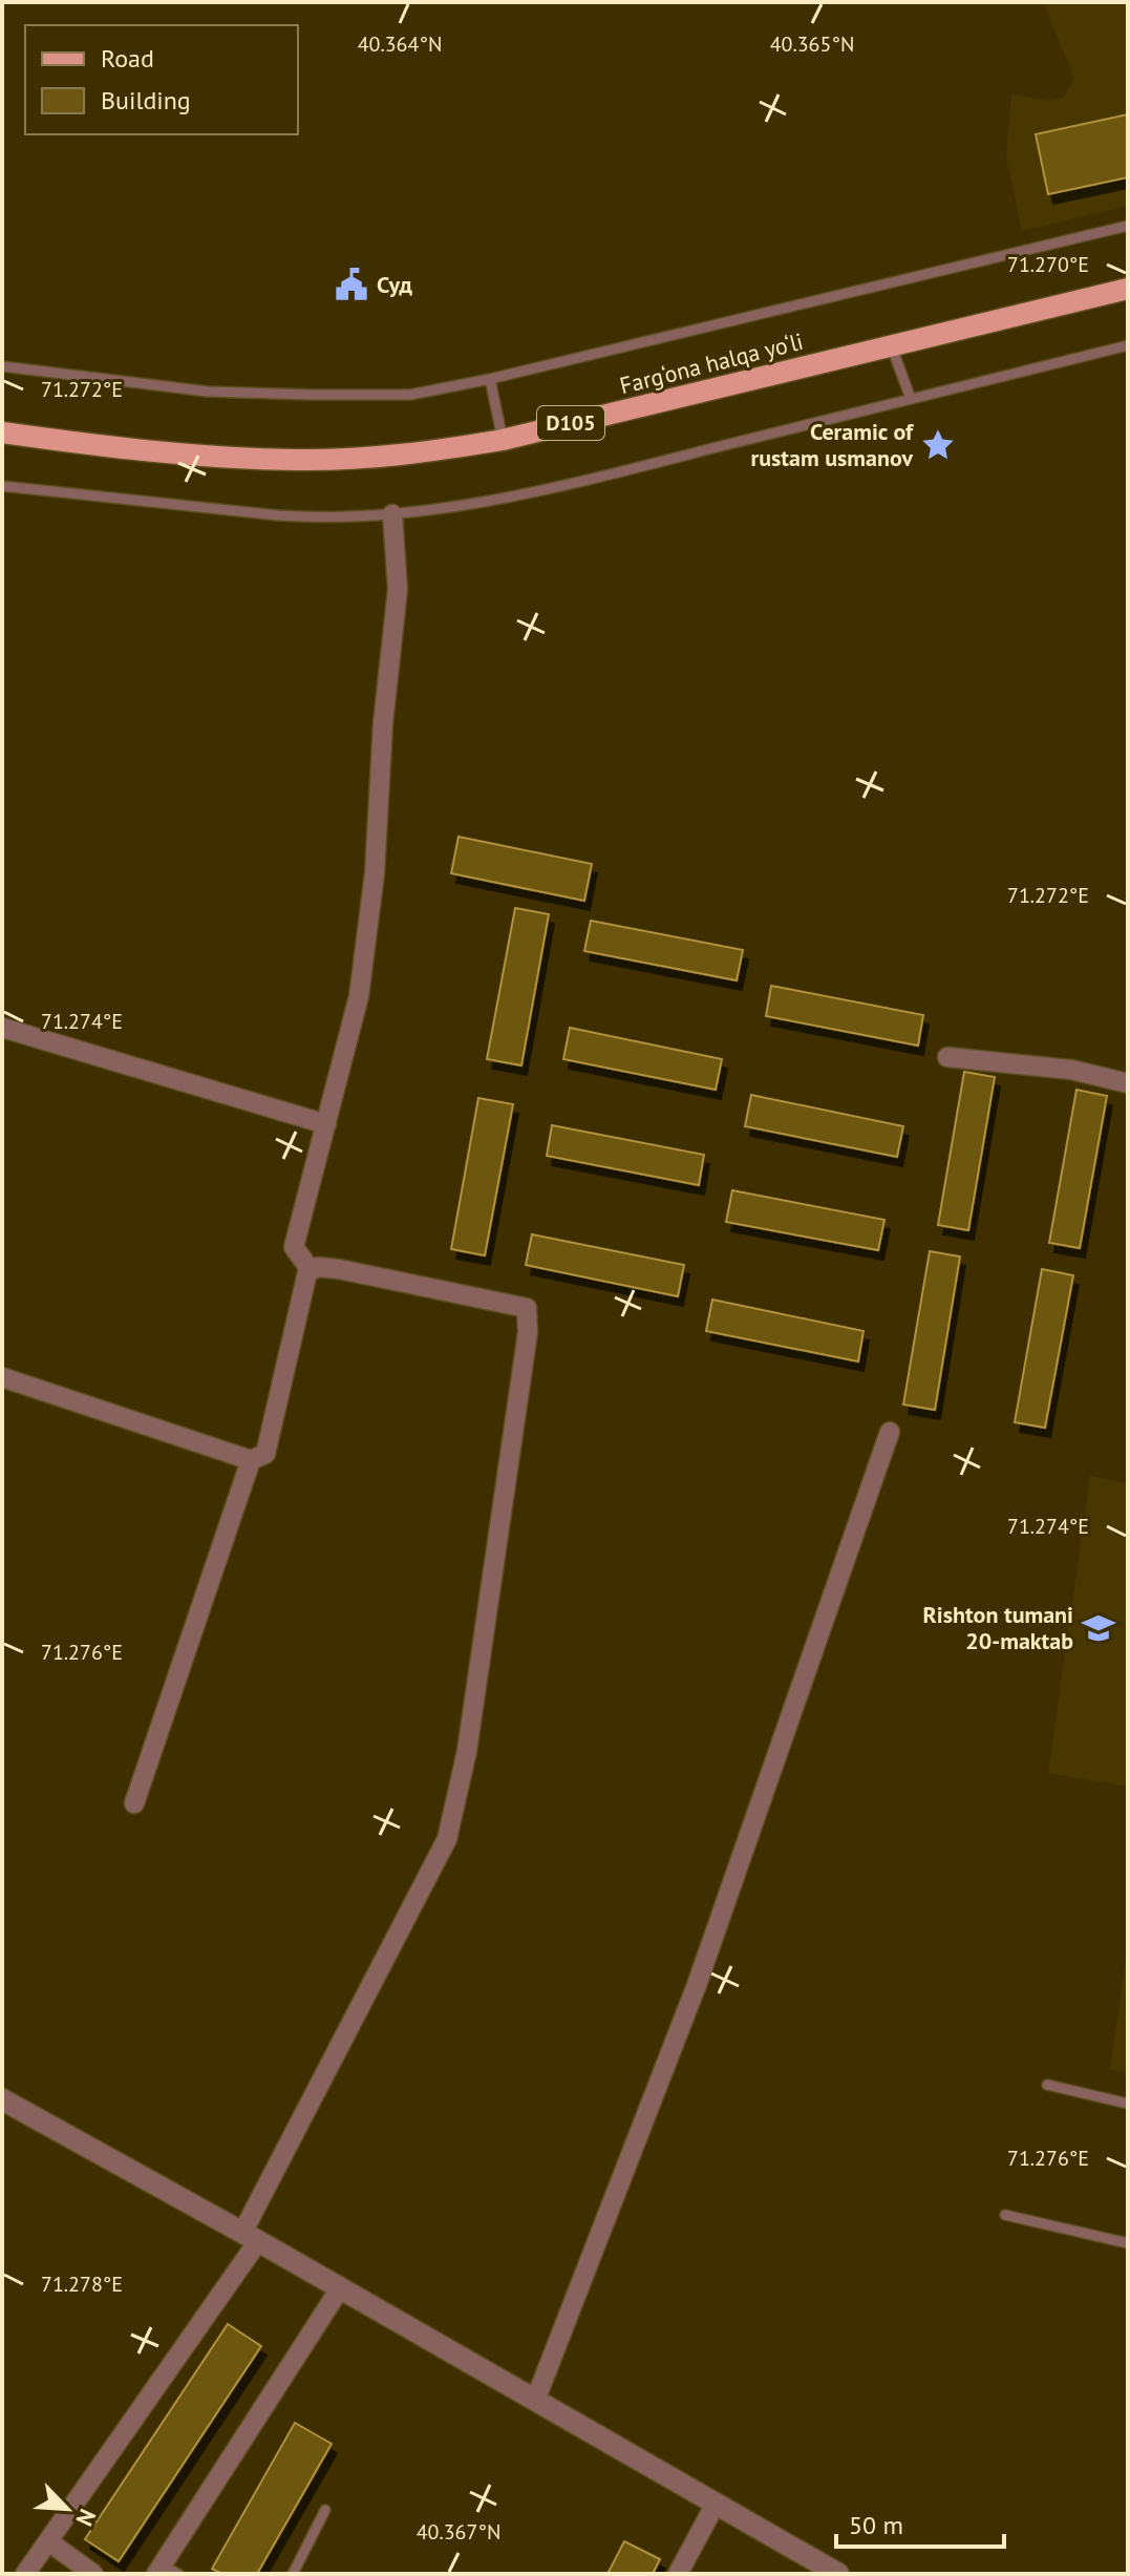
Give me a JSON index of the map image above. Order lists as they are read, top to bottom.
{
  "streets": {
    "main road": ["Farg‘ona halqa yo‘li", "D105"]
  },
  "places": {
    "public building": ["Суд"],
    "place": ["Ceramic of rustam usmanov"],
    "school or university": ["Rishton tumani 20-maktab"]
  },
  "legend": ["Road", "Building"],
  "scale_bar": "50 m",
  "north": "bottom right",
  "coordinates": [
    "40.364°N",
    "40.365°N",
    "71.270°E",
    "71.272°E",
    "71.274°E",
    "71.276°E",
    "71.278°E",
    "40.367°N"
  ]
}
